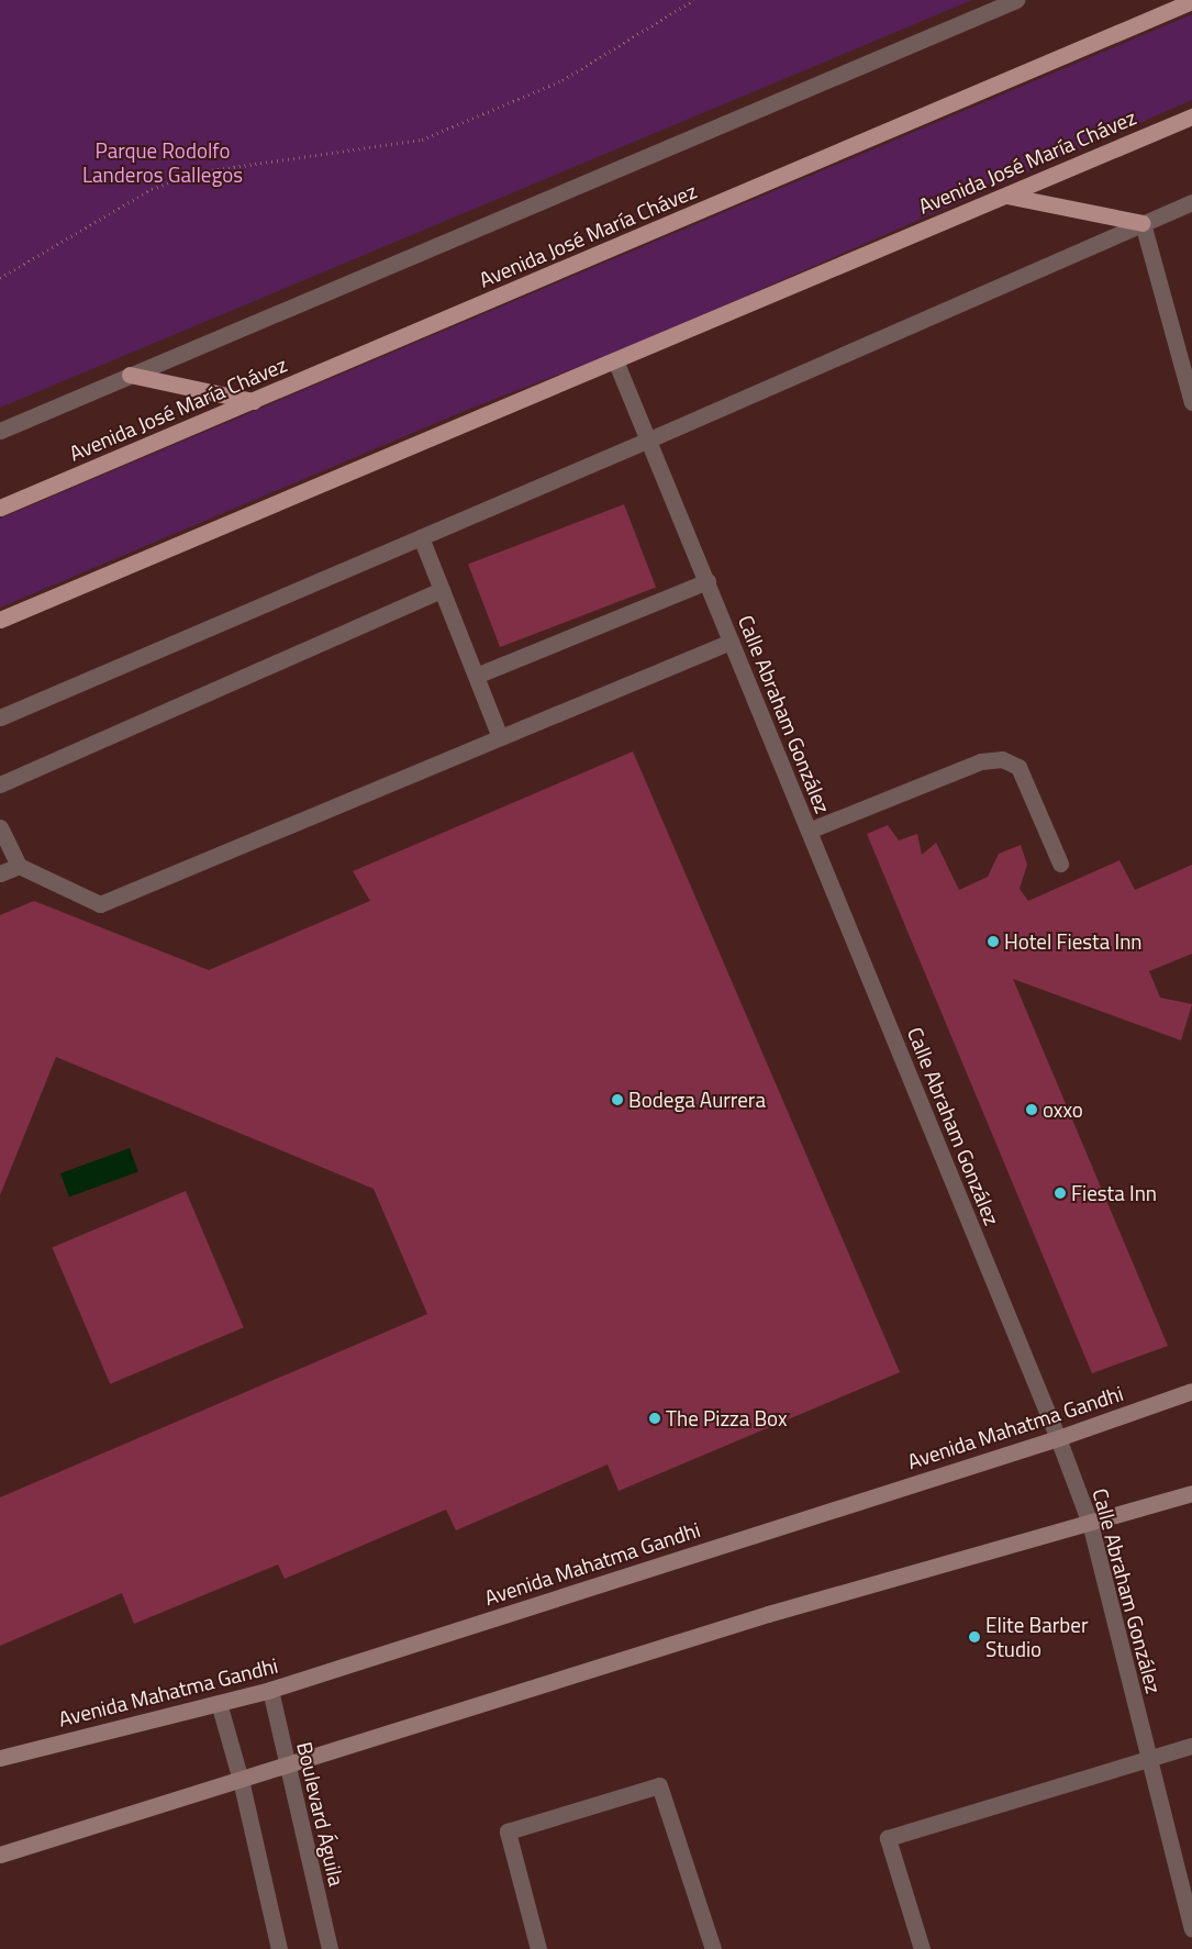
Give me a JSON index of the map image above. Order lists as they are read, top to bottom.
{
  "streets": {
    "main road": ["Avenida José María Chávez", "Avenida Mahatma Gandhi"],
    "street": ["Calle Abraham González", "Boulevard Águila"]
  },
  "crossings": [
    ["Avenida José María Chávez", "Calle Abraham González"],
    ["Calle Abraham González", "Avenida Mahatma Gandhi"],
    ["Avenida Mahatma Gandhi", "Boulevard Águila"]
  ],
  "parks": ["Parque Rodolfo Landeros Gallegos"],
  "places": [
    "Hotel Fiesta Inn",
    "Bodega Aurrera",
    "oxxo",
    "Fiesta Inn",
    "The Pizza Box",
    "Elite Barber Studio"
  ]
}
